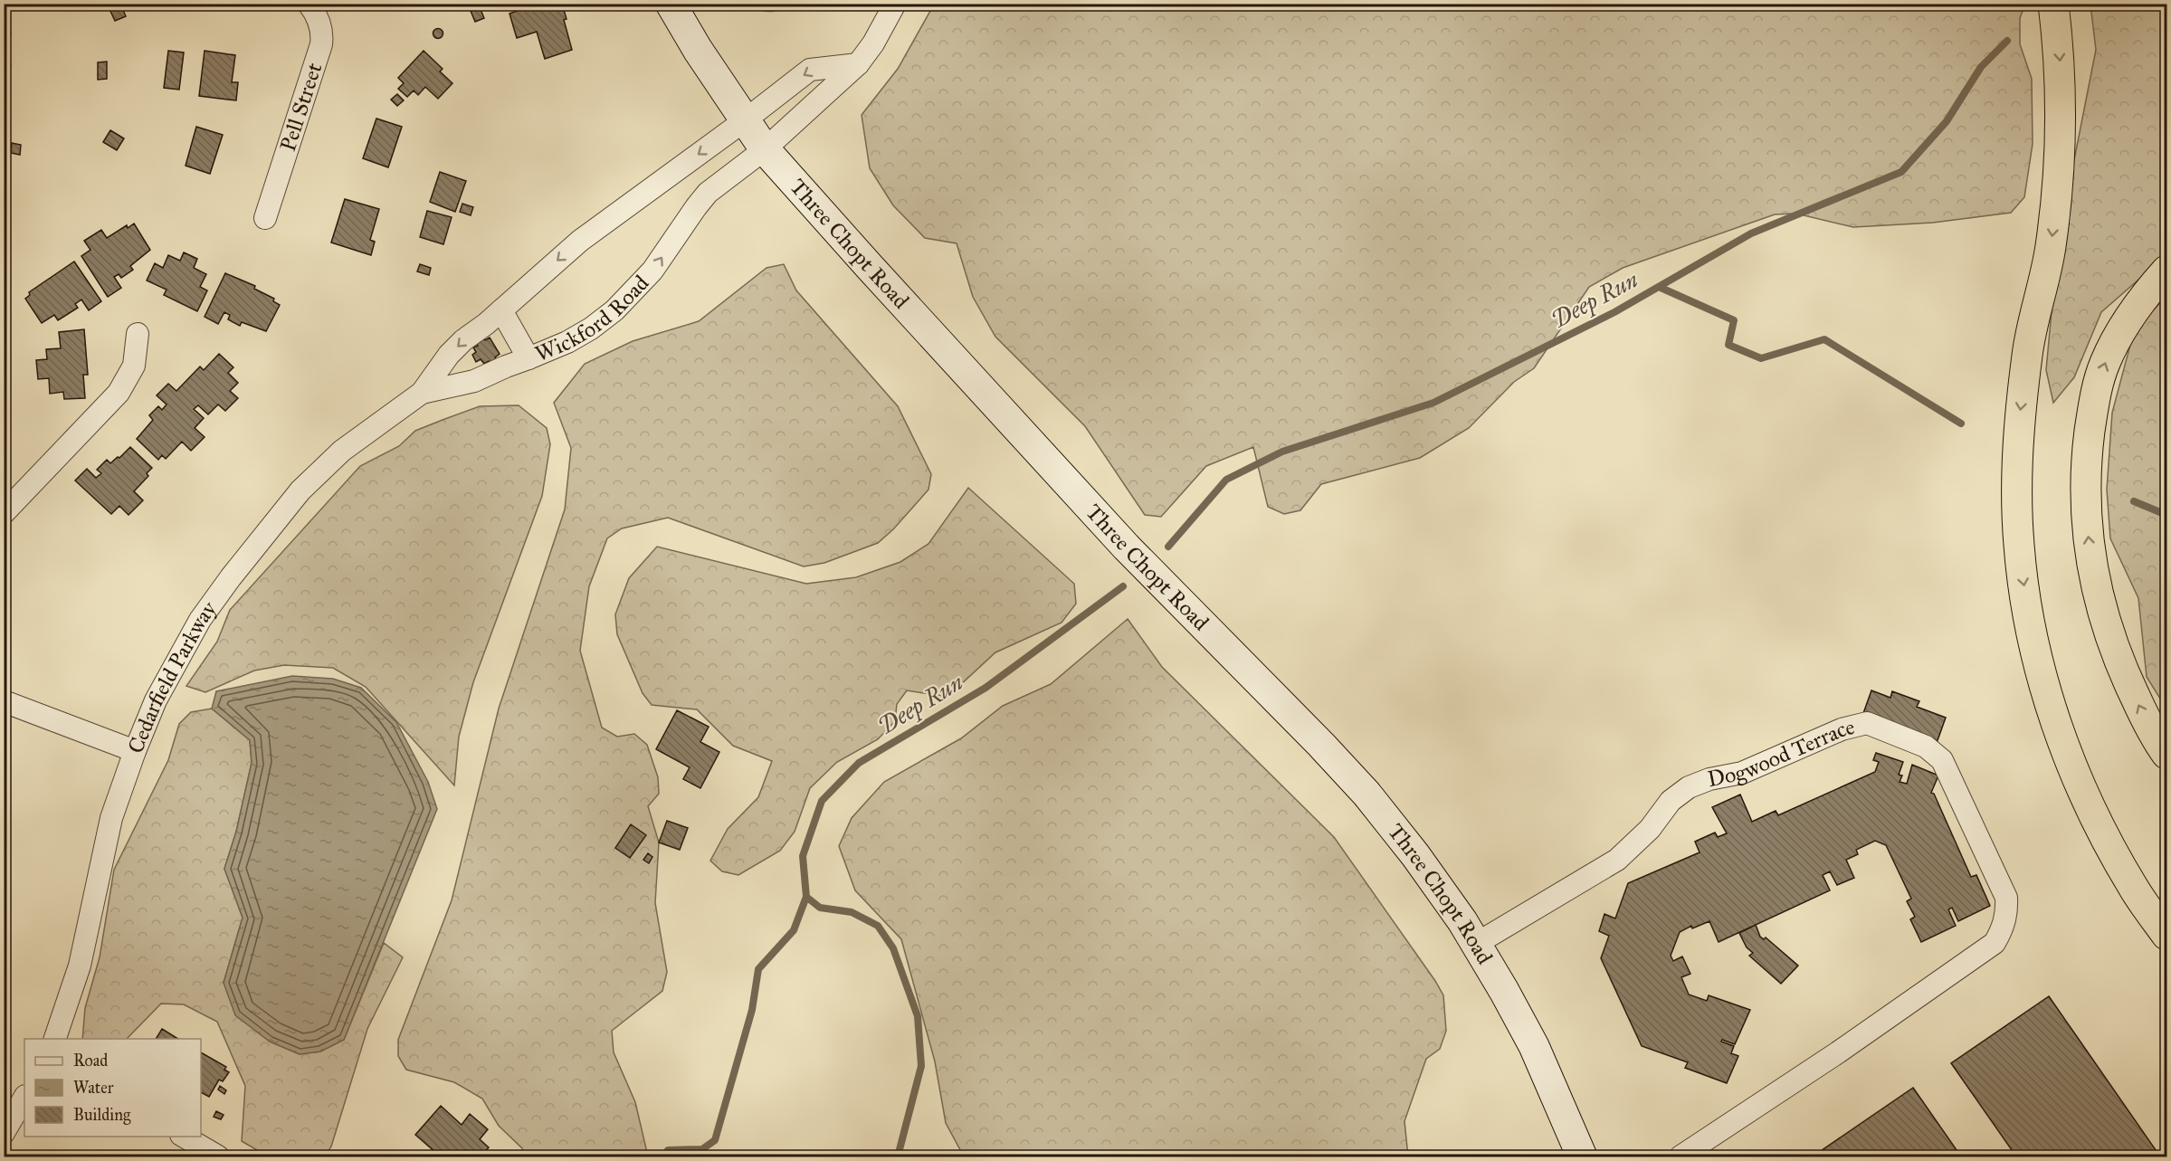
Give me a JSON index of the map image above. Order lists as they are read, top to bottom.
{
  "streets": {
    "main road": ["Three Chopt Road"],
    "street": [
      "Pell Street",
      "Wickford Road",
      "Cedarfield Parkway",
      "Dogwood Terrace"
    ]
  },
  "crossings": [
    ["Three Chopt Road", "Wickford Road"],
    ["Three Chopt Road", "Dogwood Terrace"],
    ["Wickford Road", "Cedarfield Parkway"]
  ],
  "water": ["Deep Run"],
  "legend": ["Road", "Water", "Building"]
}
